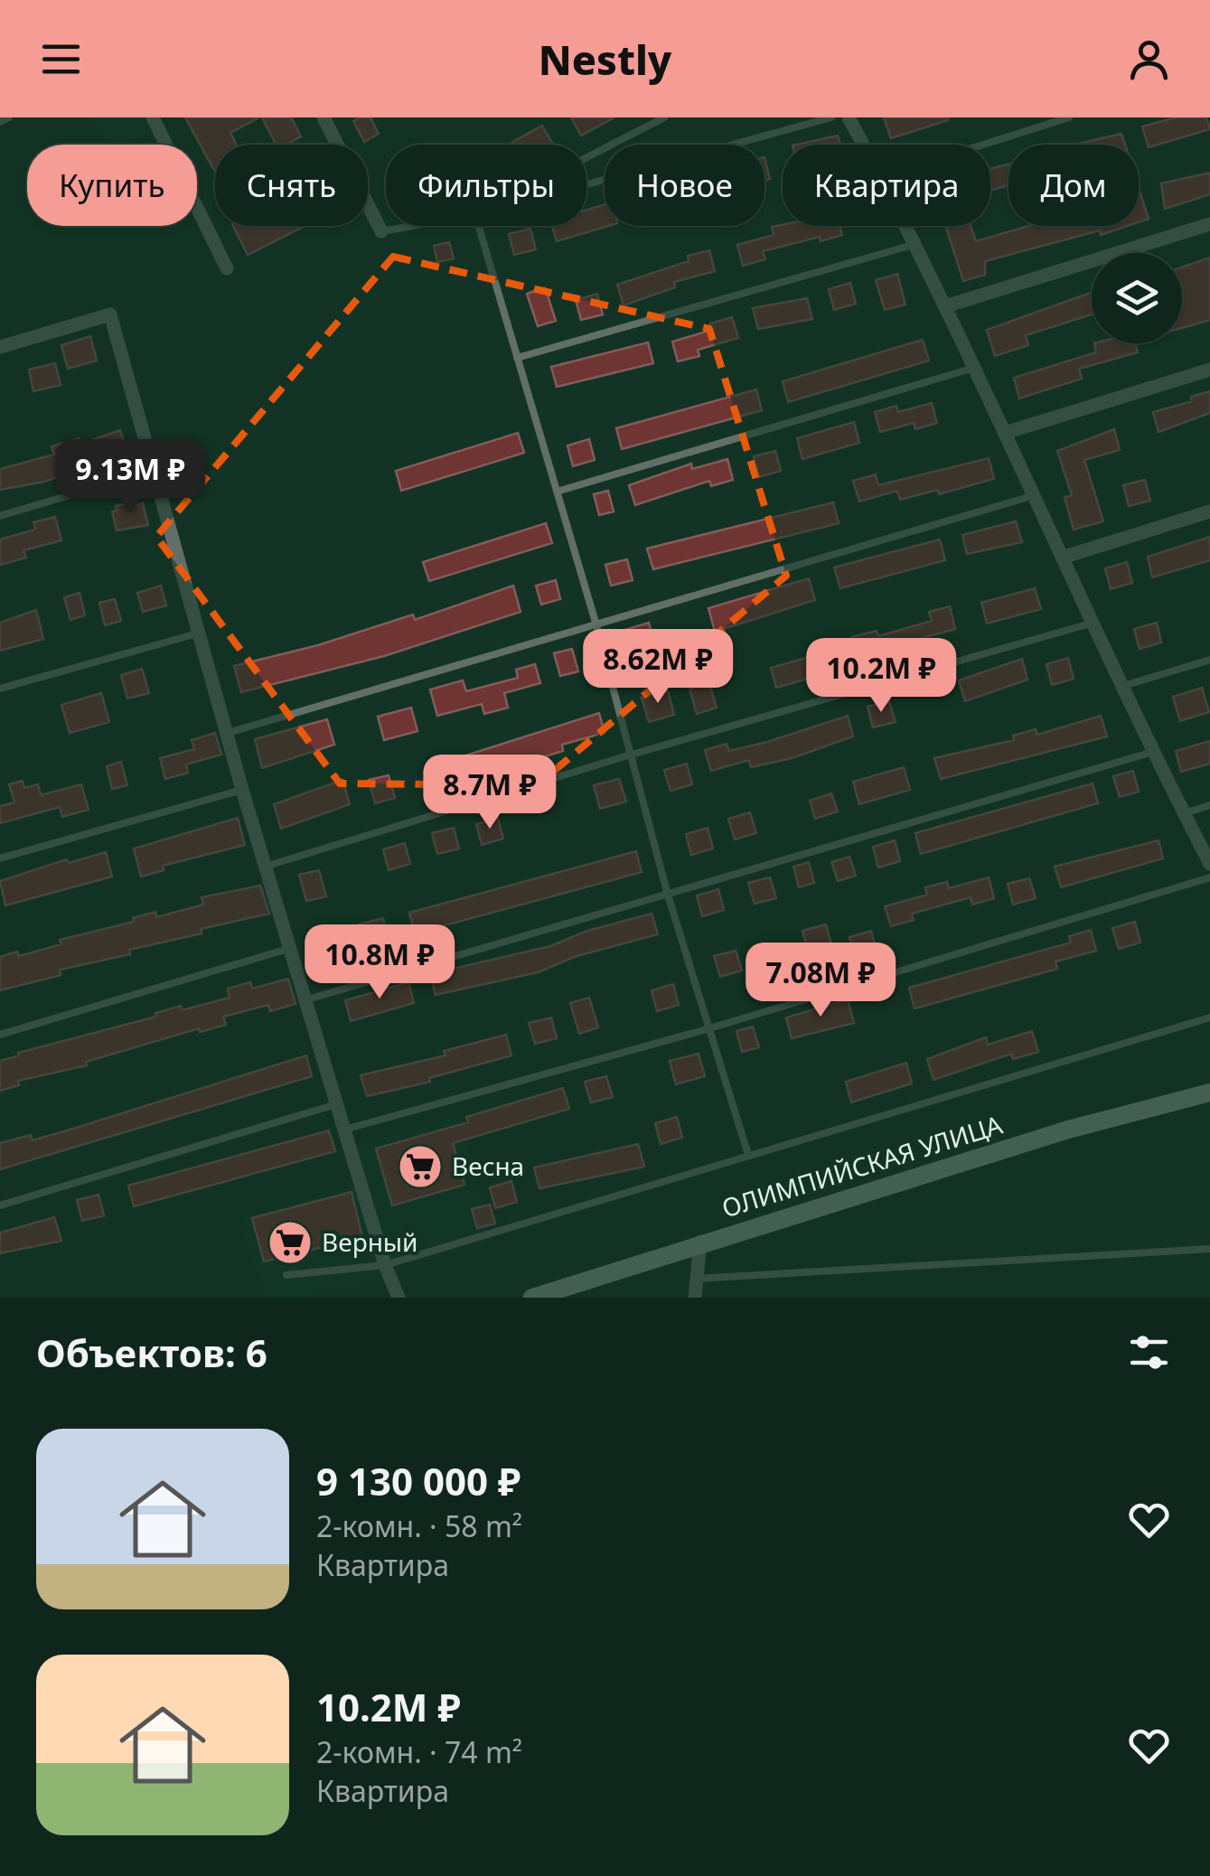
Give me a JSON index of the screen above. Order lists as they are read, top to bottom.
{
  "streets": {
    "street": ["ОЛИМПИЙСКАЯ УЛИЦА"]
  },
  "places": {
    "supermarket": ["Весна", "Верный"]
  },
  "page": {
    "header": "Nestly",
    "chip": [
      "Купить",
      "Снять",
      "Фильтры",
      "Новое",
      "Квартира",
      "Дом"
    ],
    "price": [
      "9.13M ₽",
      "8.62M ₽",
      "10.2M ₽",
      "8.7M ₽",
      "10.8M ₽",
      "7.08M ₽"
    ],
    "heading": "Объектов: 6",
    "list": [
      {
        "name": "9 130 000 ₽",
        "note": "2-комн. · 58 m² · Квартира"
      },
      {
        "name": "10.2M ₽",
        "note": "2-комн. · 74 m² · Квартира"
      }
    ]
  }
}
